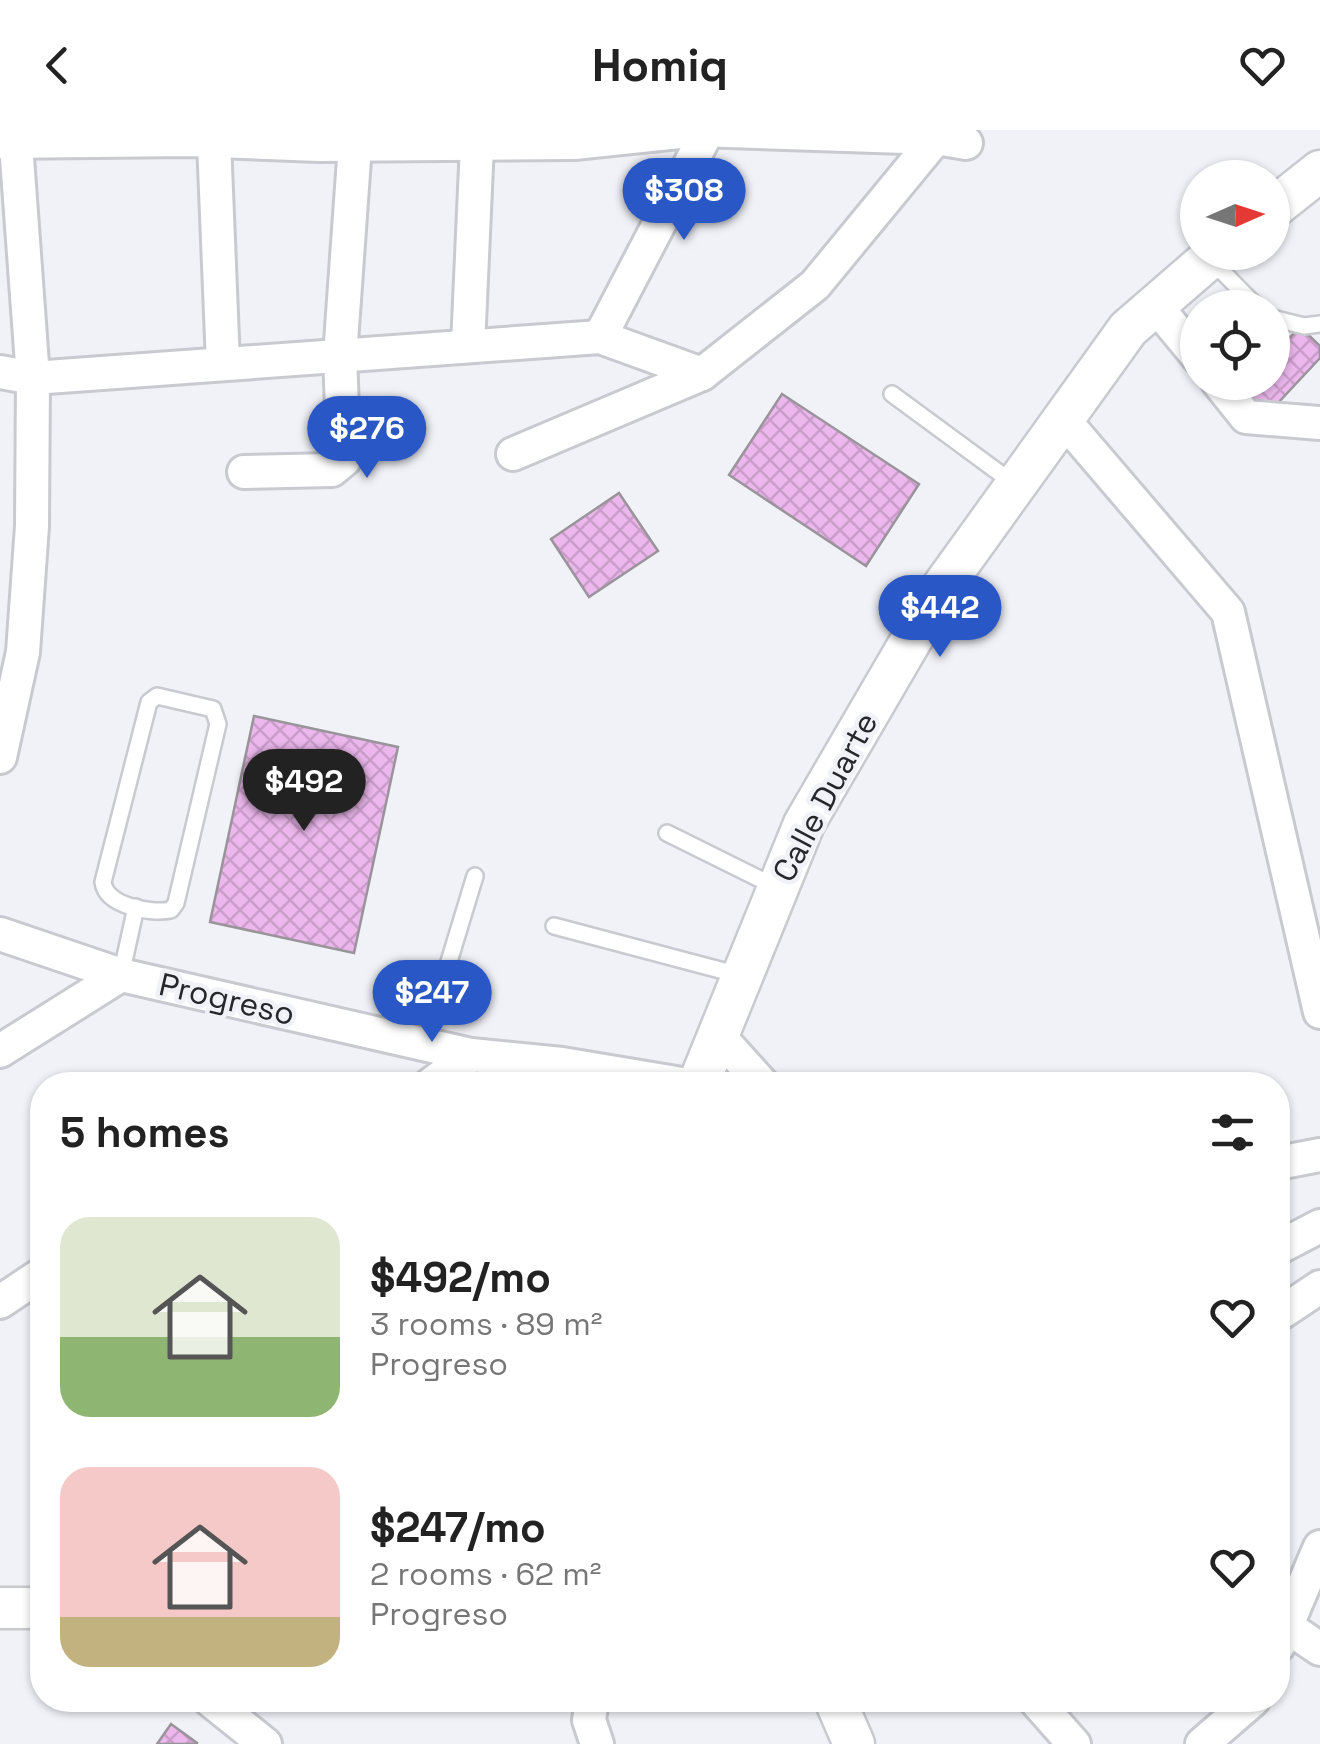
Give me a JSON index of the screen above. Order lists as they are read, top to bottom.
{
  "streets": {
    "street": ["Calle Duarte", "Progreso"]
  },
  "north": "right",
  "page": {
    "header": "Homiq",
    "price": [
      "$308",
      "$276",
      "$442",
      "$492",
      "$247"
    ],
    "heading": "5 homes",
    "list": [
      {
        "name": "$492/mo",
        "note": "3 rooms · 89 m² · Progreso"
      },
      {
        "name": "$247/mo",
        "note": "2 rooms · 62 m² · Progreso"
      }
    ]
  }
}
